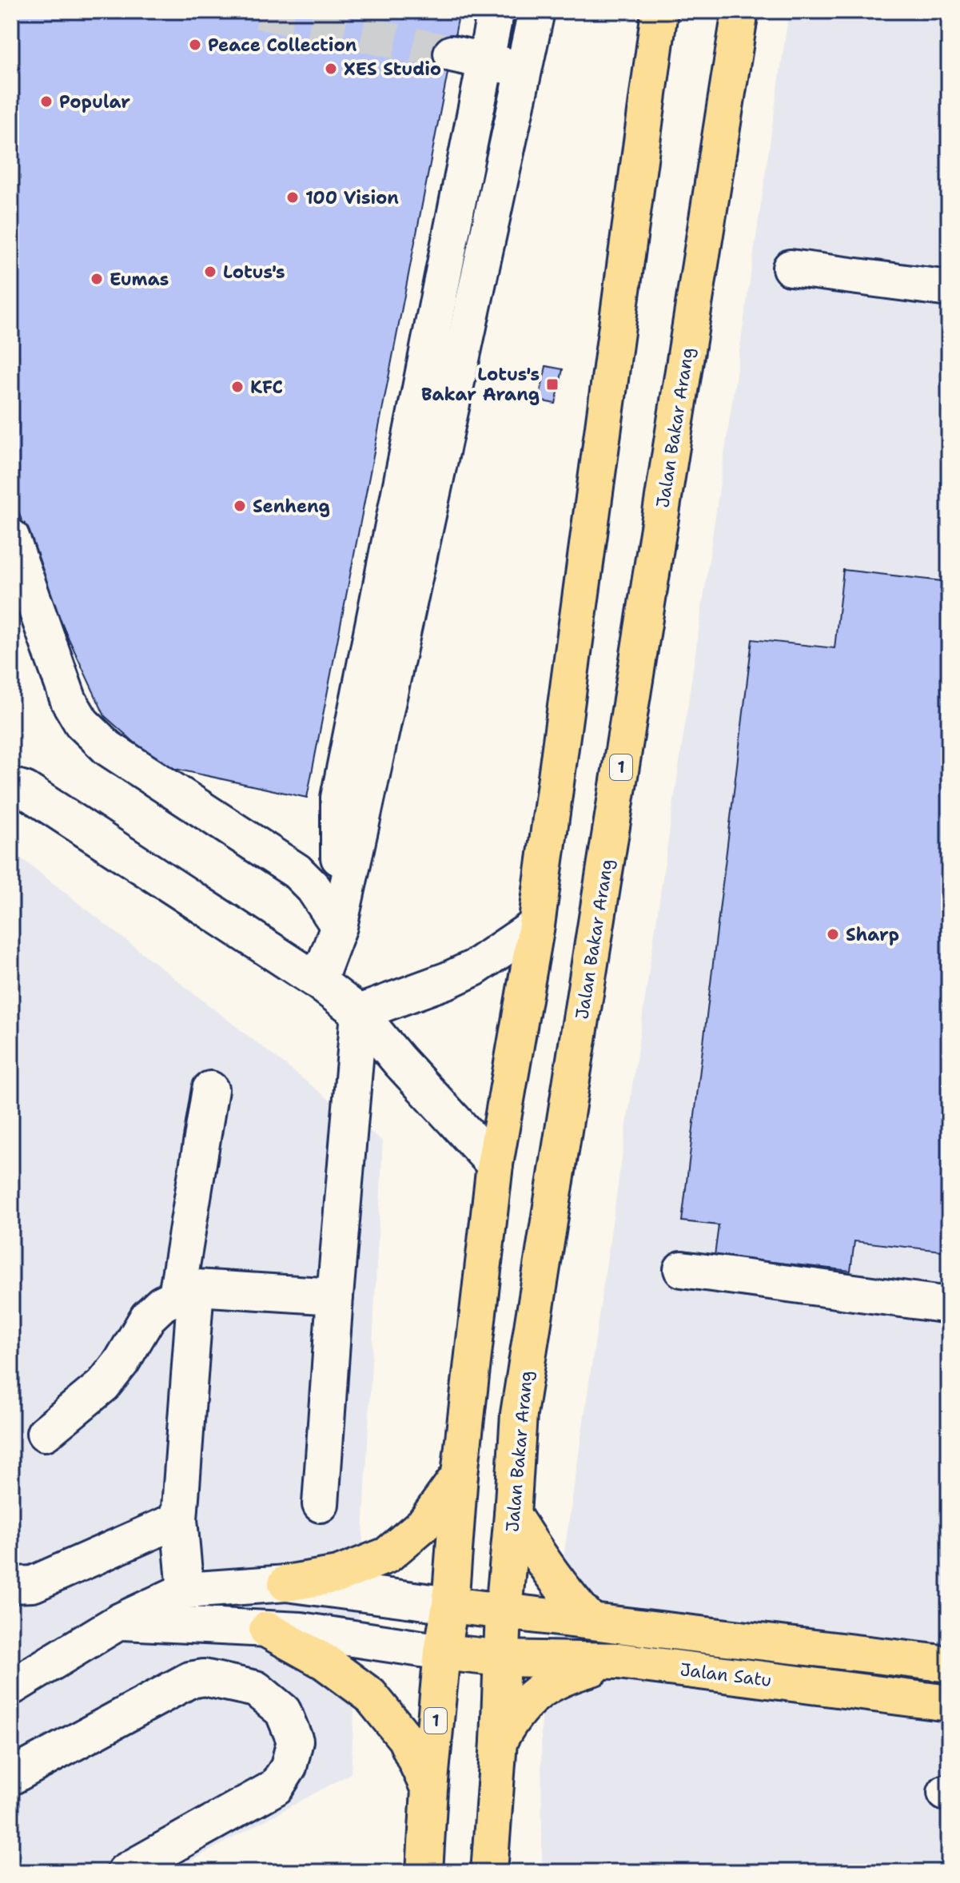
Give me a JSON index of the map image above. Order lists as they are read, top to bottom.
{
  "streets": {
    "main road": ["Jalan Bakar Arang", "1", "Jalan Satu"]
  },
  "crossings": [
    ["Jalan Bakar Arang", "Jalan Satu"],
    ["1", "Jalan Satu"]
  ],
  "places": {
    "other": [
      "Peace Collection",
      "XES Studio",
      "Popular",
      "100 Vision",
      "Lotus's",
      "Eumas",
      "KFC",
      "Senheng",
      "Sharp"
    ],
    "transit": ["Lotus's Bakar Arang"]
  }
}
